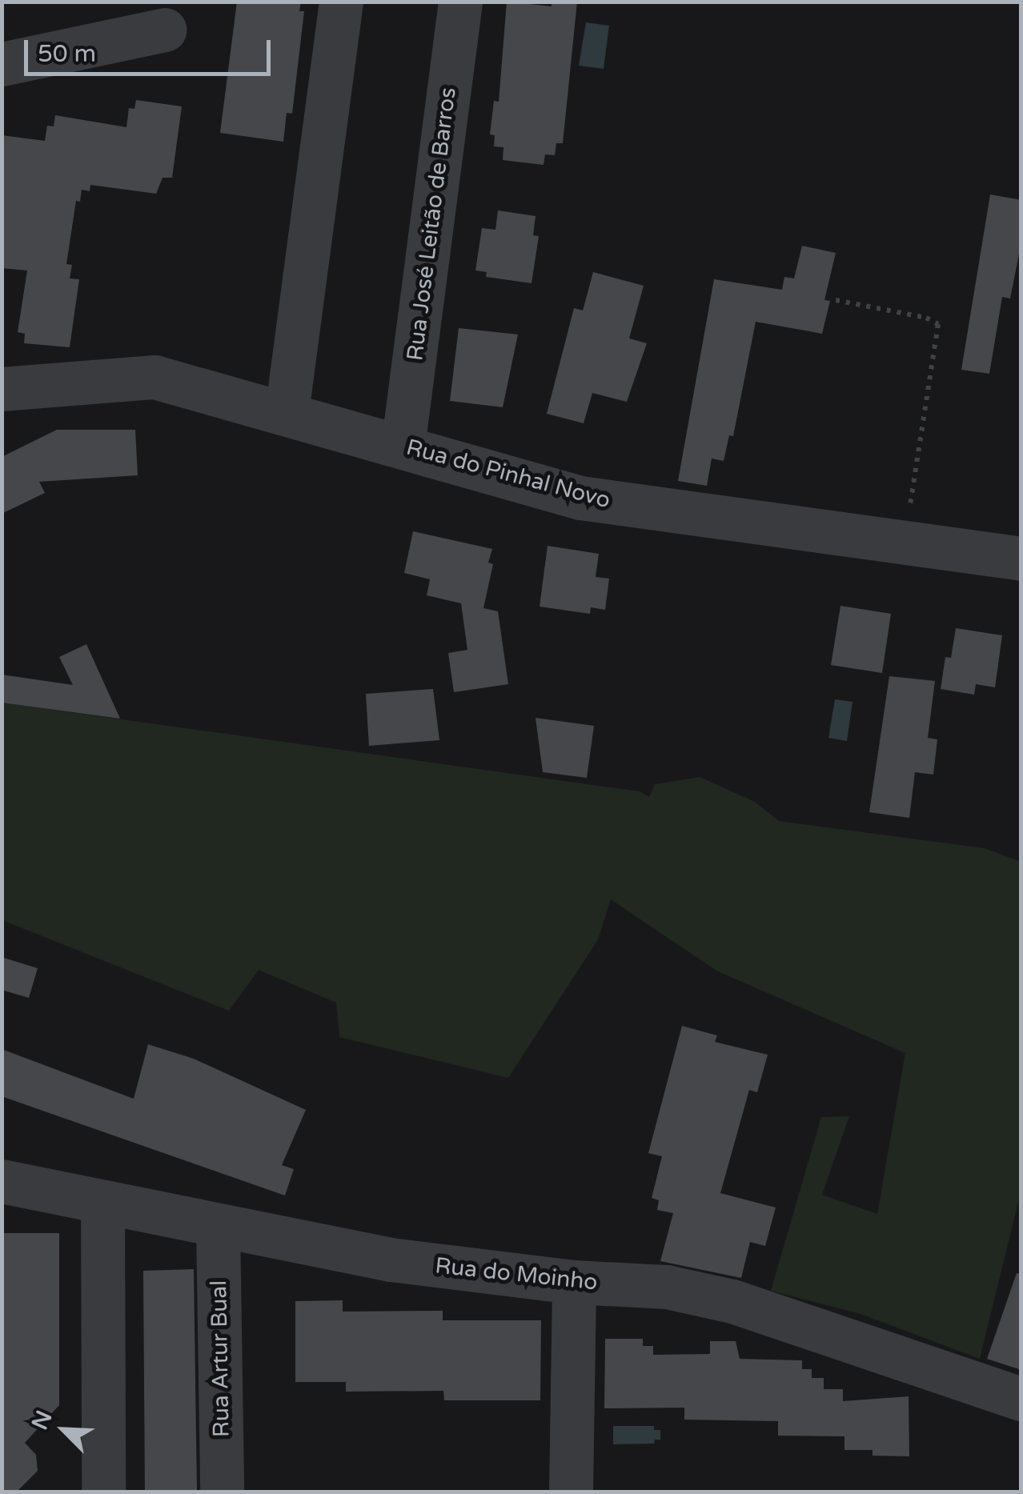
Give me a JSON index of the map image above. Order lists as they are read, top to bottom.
{
  "streets": {
    "street": [
      "Rua José Leitão de Barros",
      "Rua do Pinhal Novo",
      "Rua do Moinho",
      "Rua Artur Bual"
    ]
  },
  "crossings": [
    ["Rua José Leitão de Barros", "Rua do Pinhal Novo"],
    ["Rua do Moinho", "Rua Artur Bual"]
  ],
  "scale_bar": "50 m",
  "north": "top left"
}
